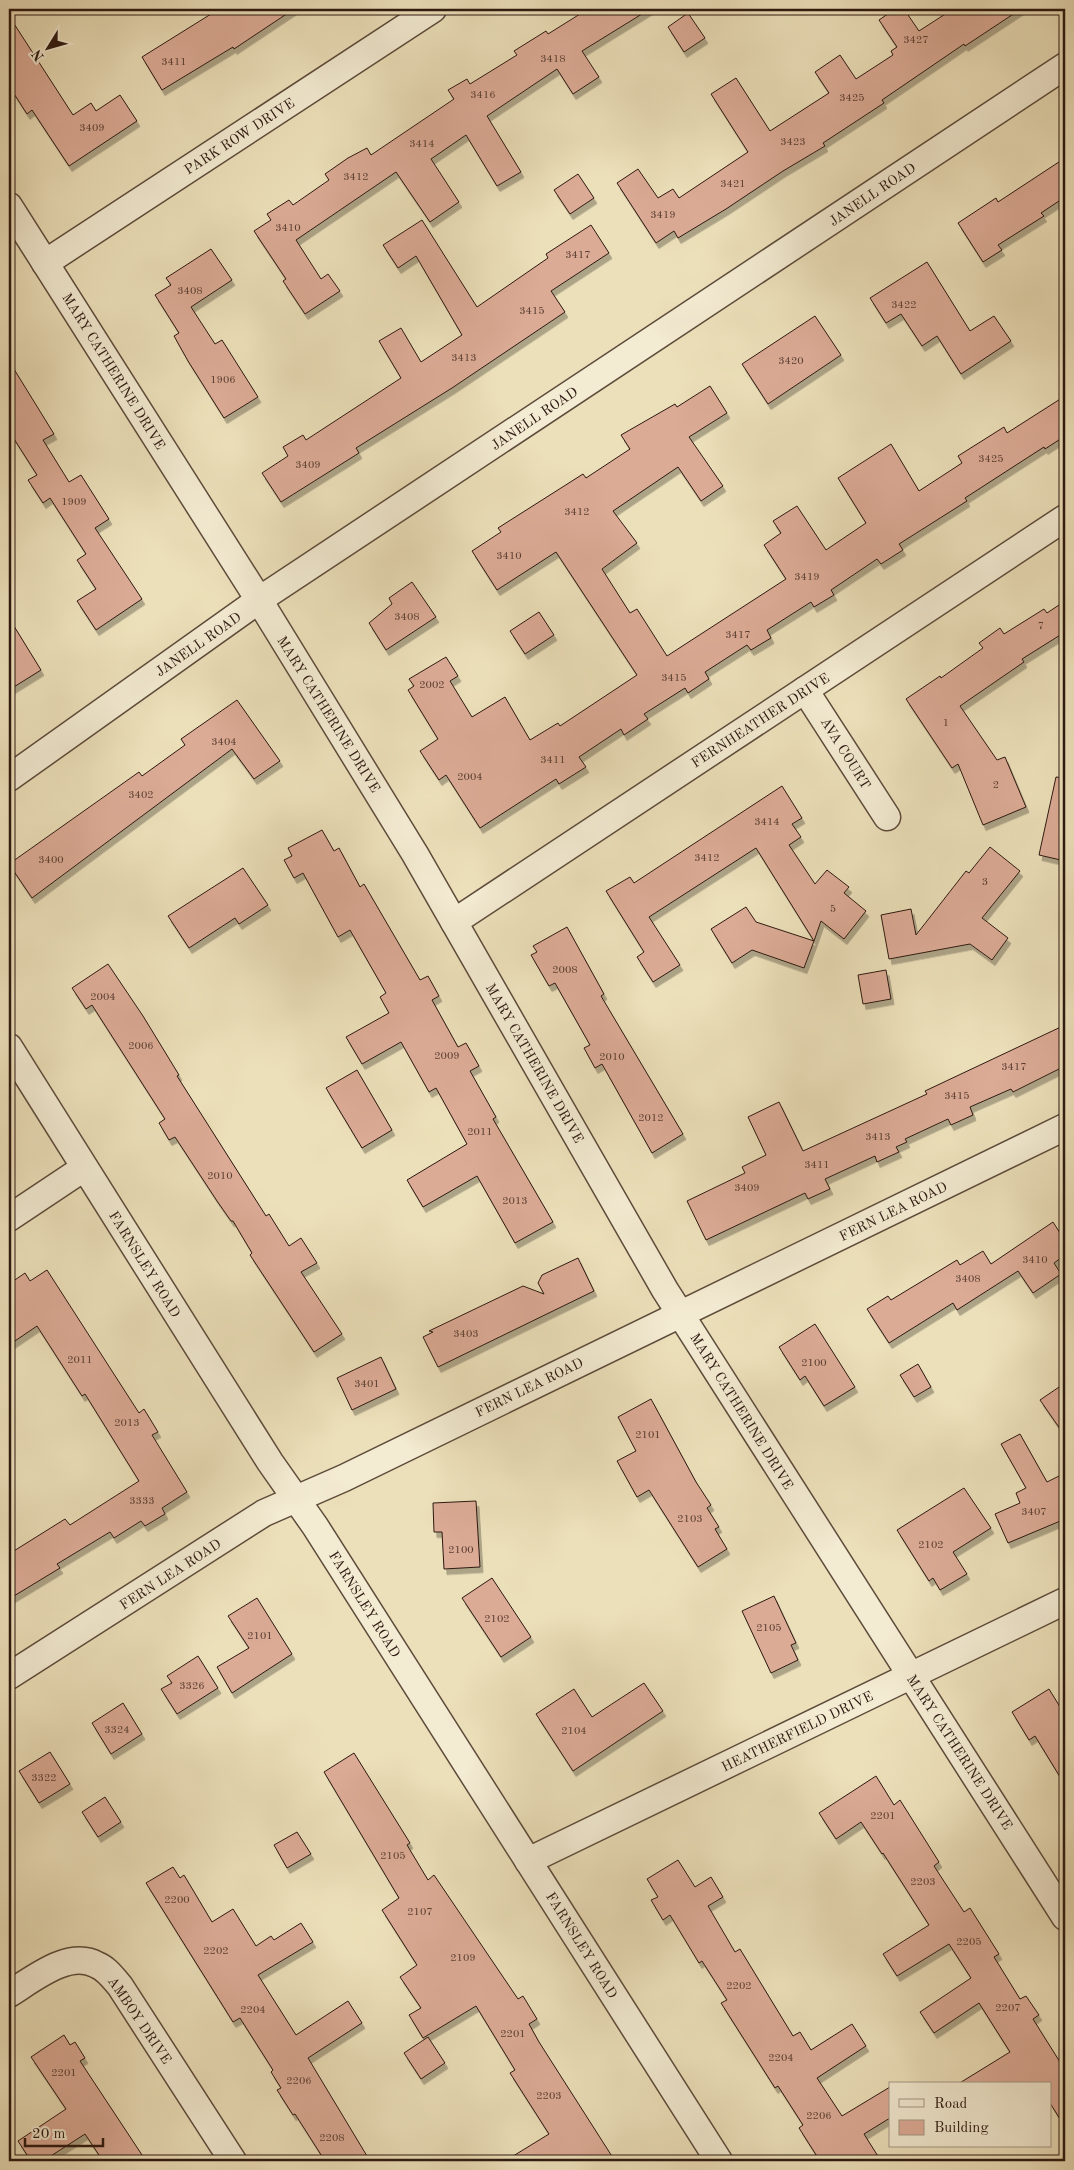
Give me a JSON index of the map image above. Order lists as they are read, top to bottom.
{
  "streets": {
    "street": [
      "PARK ROW DRIVE",
      "JANELL ROAD",
      "MARY CATHERINE DRIVE",
      "FERNHEATHER DRIVE",
      "AVA COURT",
      "FERN LEA ROAD",
      "FARNSLEY ROAD",
      "HEATHERFIELD DRIVE",
      "AMBOY DRIVE"
    ]
  },
  "crossings": [
    ["PARK ROW DRIVE", "MARY CATHERINE DRIVE"],
    ["JANELL ROAD", "MARY CATHERINE DRIVE"],
    ["MARY CATHERINE DRIVE", "FERNHEATHER DRIVE"],
    ["MARY CATHERINE DRIVE", "FERN LEA ROAD"],
    ["MARY CATHERINE DRIVE", "HEATHERFIELD DRIVE"],
    ["FERNHEATHER DRIVE", "AVA COURT"],
    ["FERN LEA ROAD", "FARNSLEY ROAD"],
    ["FARNSLEY ROAD", "HEATHERFIELD DRIVE"]
  ],
  "house_numbers": [
    "3427",
    "3418",
    "3411",
    "3416",
    "3425",
    "3409",
    "3423",
    "3414",
    "3412",
    "3421",
    "3419",
    "3410",
    "3417",
    "3408",
    "3422",
    "3415",
    "3413",
    "3420",
    "1906",
    "3425",
    "3409",
    "1909",
    "3412",
    "3410",
    "3419",
    "3408",
    "7",
    "3417",
    "3415",
    "2002",
    "1",
    "3404",
    "3411",
    "2004",
    "2",
    "3402",
    "3414",
    "3412",
    "3400",
    "3",
    "5",
    "2008",
    "2004",
    "2006",
    "2009",
    "2010",
    "3417",
    "3415",
    "2012",
    "2011",
    "3413",
    "3411",
    "2010",
    "3409",
    "2013",
    "3410",
    "3408",
    "3403",
    "2011",
    "2100",
    "3401",
    "2013",
    "2101",
    "3333",
    "3407",
    "2103",
    "2102",
    "2100",
    "2102",
    "2105",
    "2101",
    "3326",
    "3324",
    "2104",
    "3322",
    "2201",
    "2105",
    "2203",
    "2200",
    "2107",
    "2205",
    "2202",
    "2109",
    "2202",
    "2207",
    "2204",
    "2201",
    "2204",
    "2201",
    "2206",
    "2203",
    "2206",
    "2208"
  ],
  "legend": ["Road", "Building"],
  "scale_bar": "20 m",
  "north": "bottom left"
}
